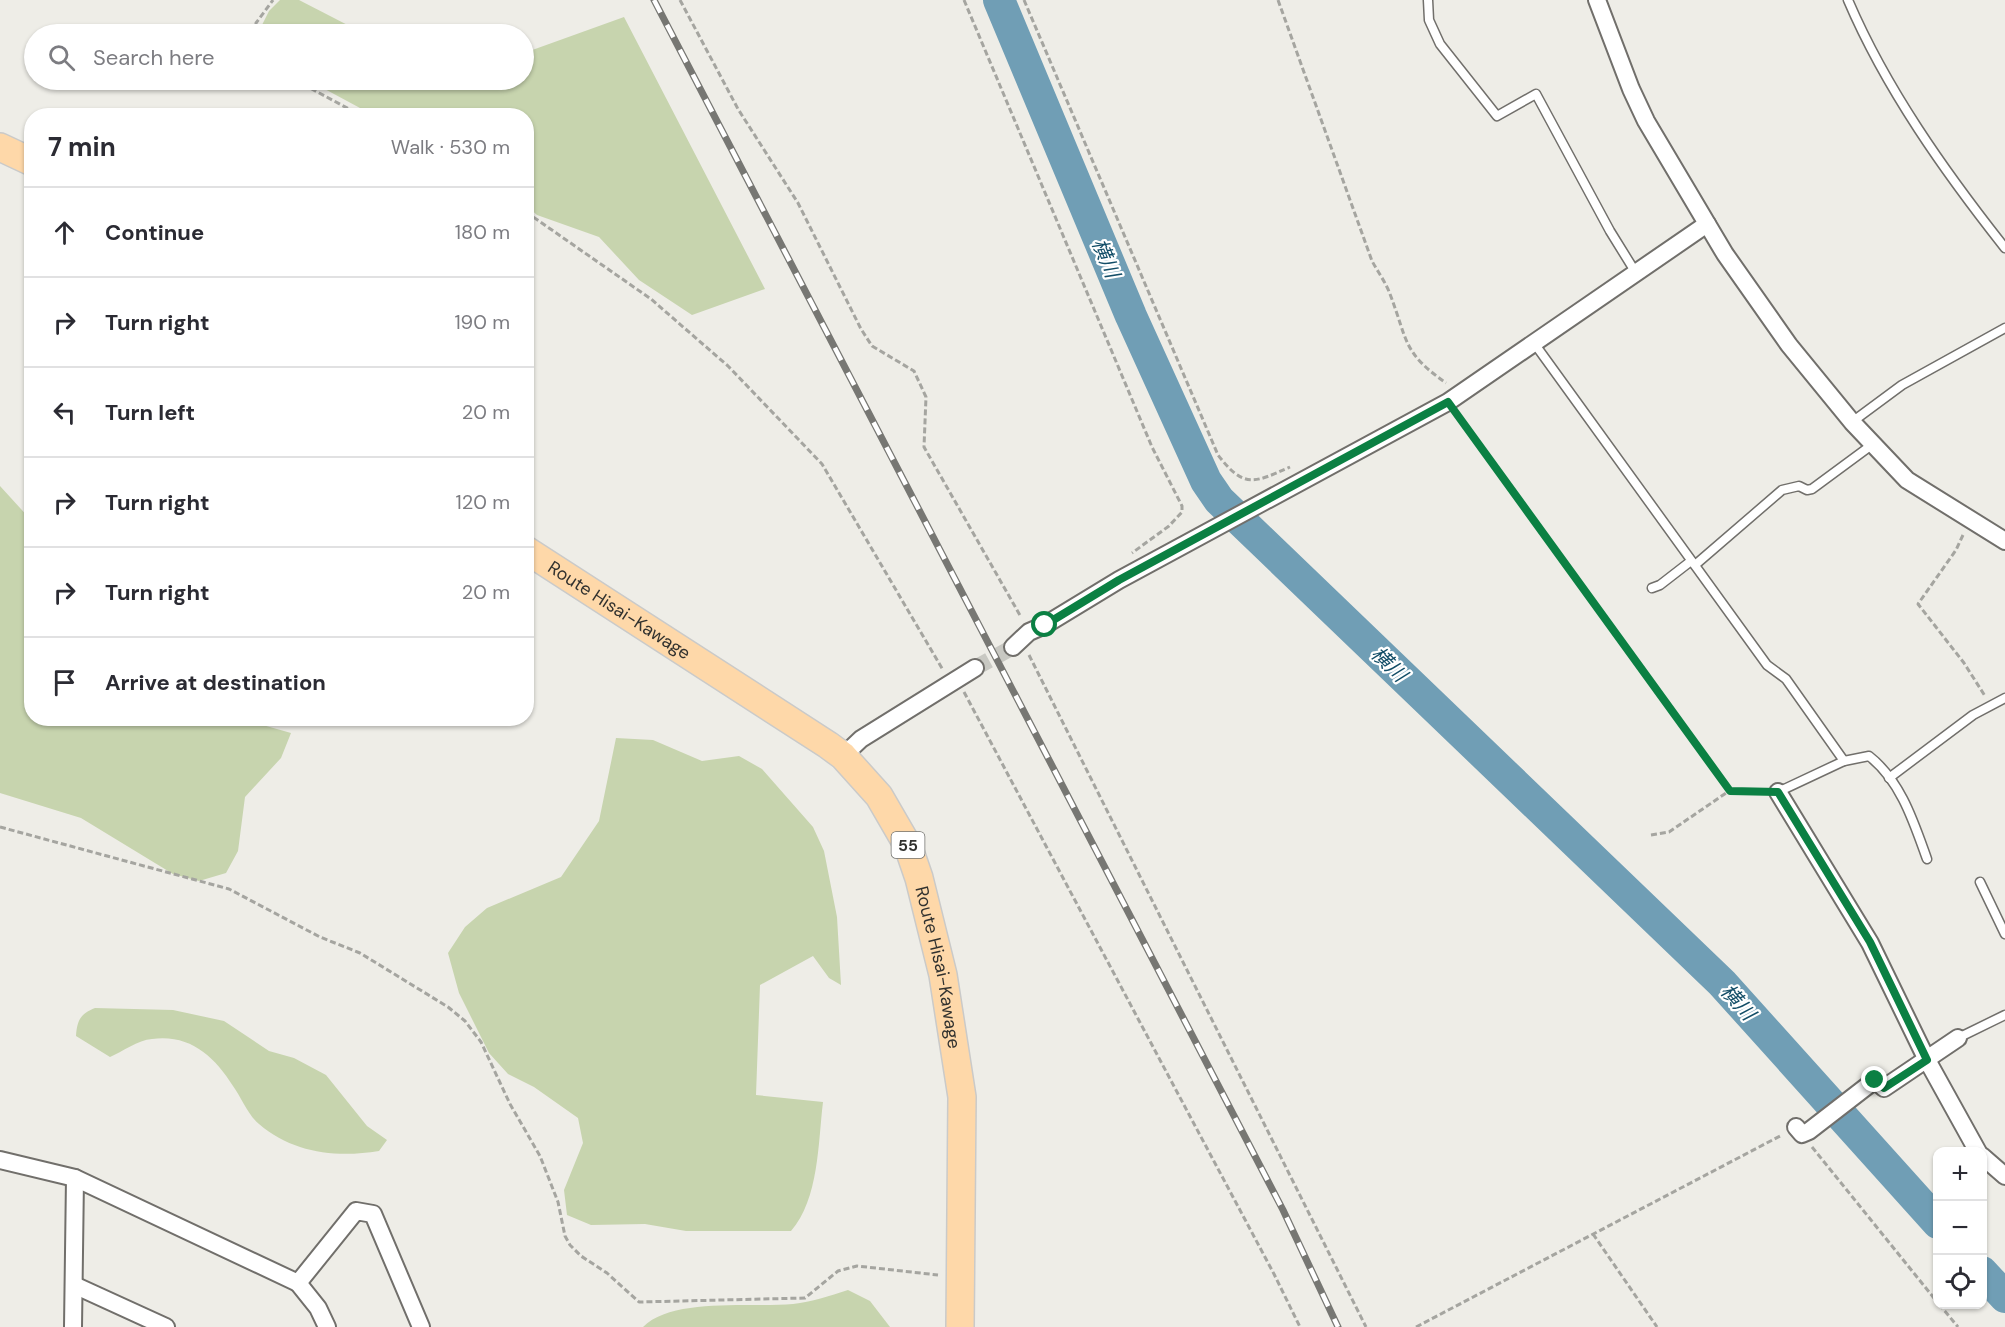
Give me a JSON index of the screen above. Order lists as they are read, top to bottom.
{
  "streets": {
    "main road": ["Route Hisai-Kawage", "55"]
  },
  "water": ["横川"],
  "page": {
    "search": "Search here",
    "heading": ["7 min", "Walk · 530 m"],
    "list": [
      ["Continue", "180 m"],
      ["Turn right", "190 m"],
      ["Turn left", "20 m"],
      ["Turn right", "120 m"],
      ["Turn right", "20 m"],
      "Arrive at destination"
    ],
    "map_buttons": ["+", "−"]
  }
}
